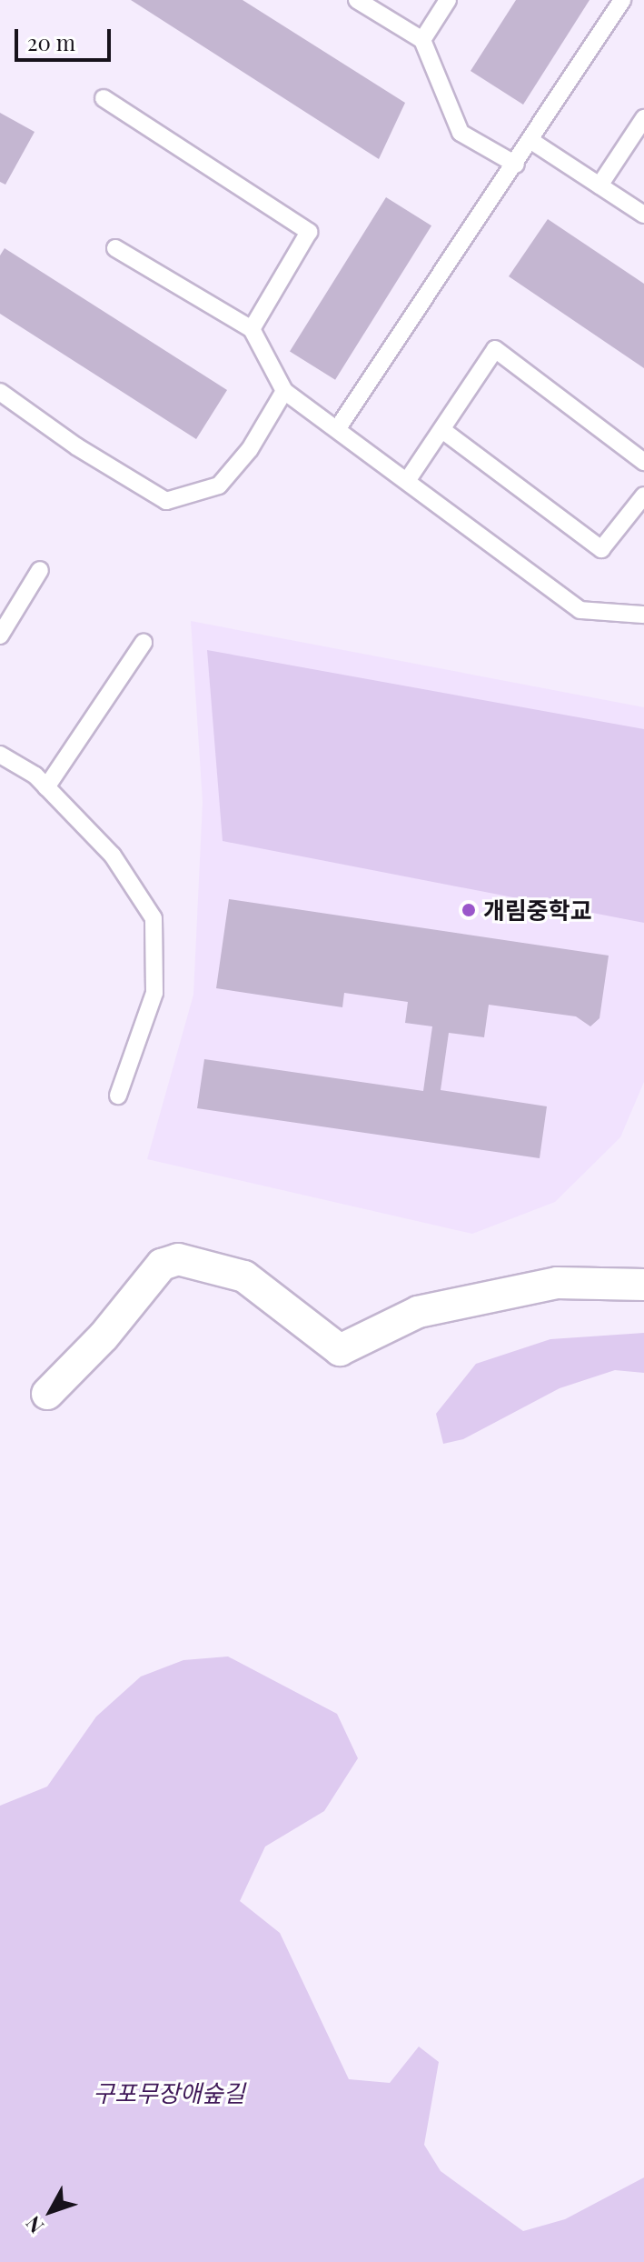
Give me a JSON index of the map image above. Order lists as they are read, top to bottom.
{
  "parks": ["구포무장애숲길"],
  "places": ["개림중학교"],
  "scale_bar": "20 m",
  "north": "bottom left"
}
